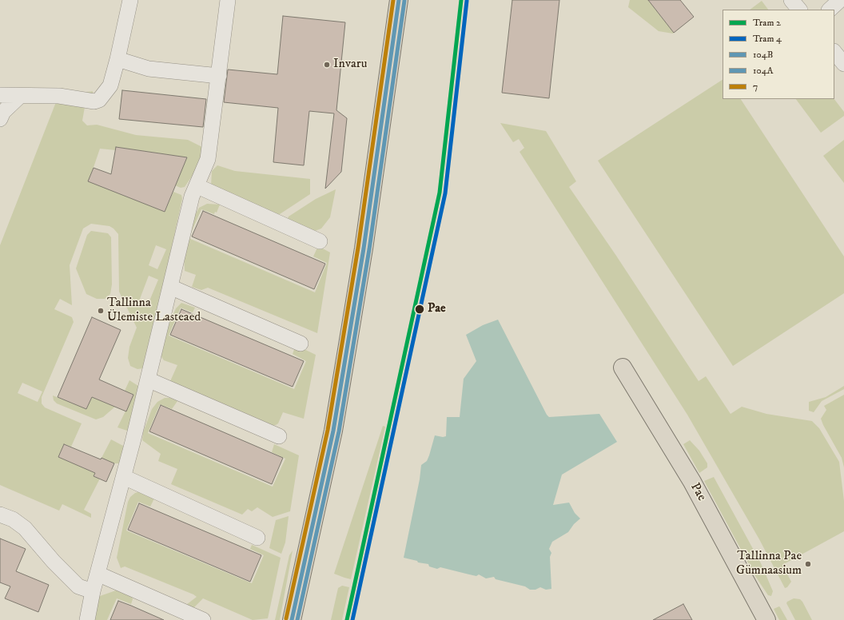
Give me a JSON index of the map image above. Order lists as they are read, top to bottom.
{
  "streets": {
    "main road": ["Pae"]
  },
  "places": [
    "Invaru",
    "Pae",
    "Tallinna Ülemiste Lasteaed",
    "Tallinna Pae Gümnaasium"
  ],
  "lines": [
    "tram line 2",
    "transit line 104B",
    "transit line 7",
    "tram line 4",
    "transit line 104A"
  ],
  "legend": [
    "Tram 2",
    "Tram 4",
    "104B",
    "104A",
    "7"
  ]
}
